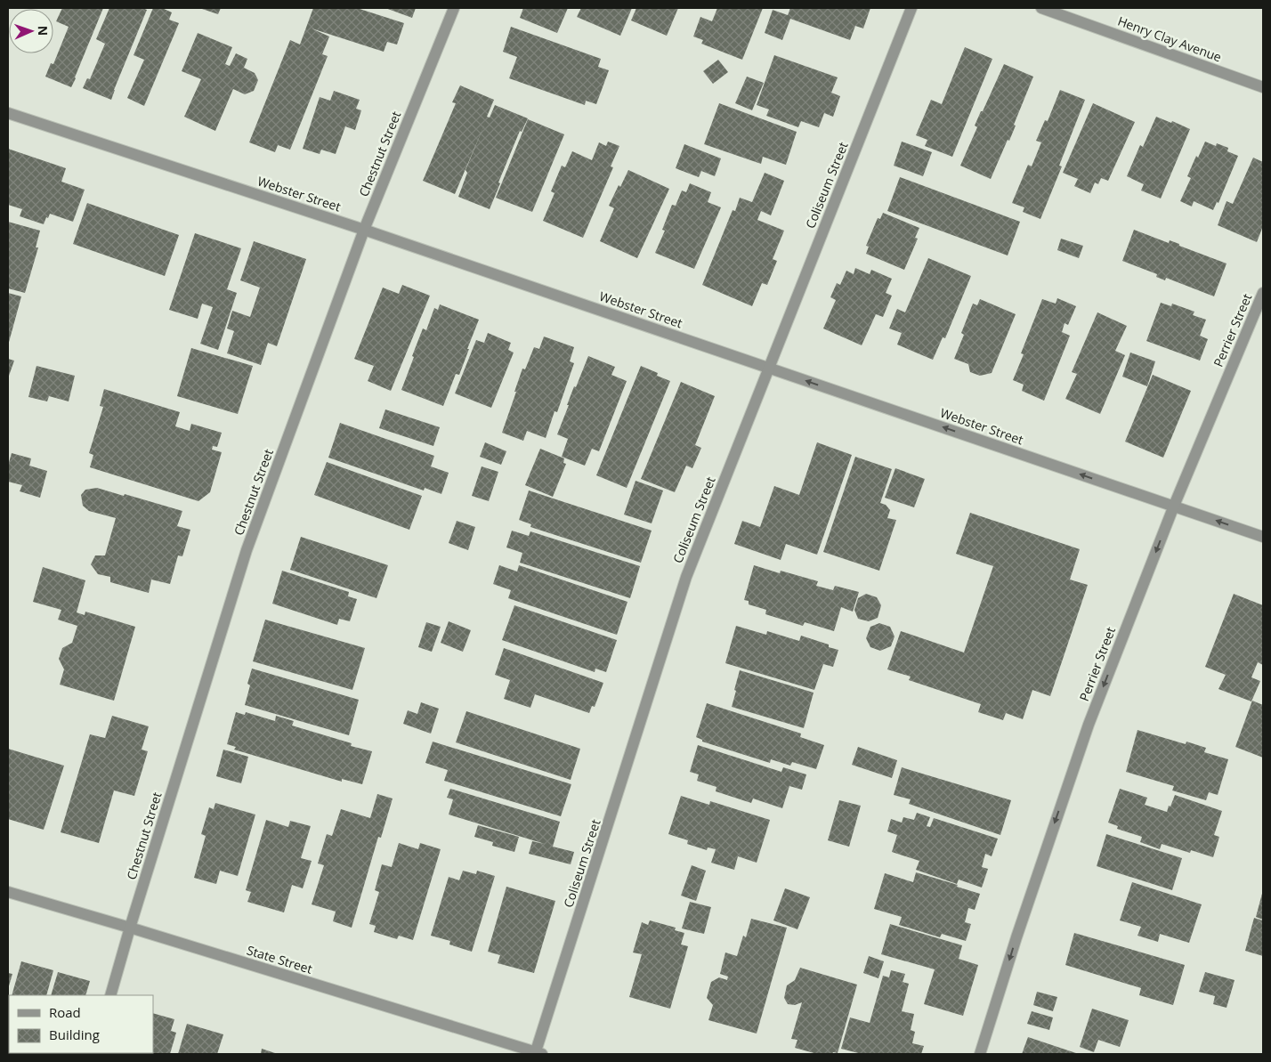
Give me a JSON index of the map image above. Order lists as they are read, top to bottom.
{
  "streets": {
    "street": [
      "Henry Clay Avenue",
      "Chestnut Street",
      "Coliseum Street",
      "Webster Street",
      "Perrier Street",
      "State Street"
    ]
  },
  "crossings": [
    ["Chestnut Street", "Webster Street"],
    ["Chestnut Street", "State Street"],
    ["Coliseum Street", "Webster Street"],
    ["Coliseum Street", "State Street"],
    ["Webster Street", "Perrier Street"]
  ],
  "one_way": ["Webster Street", "Perrier Street"],
  "legend": ["Road", "Building"],
  "north": "right"
}
